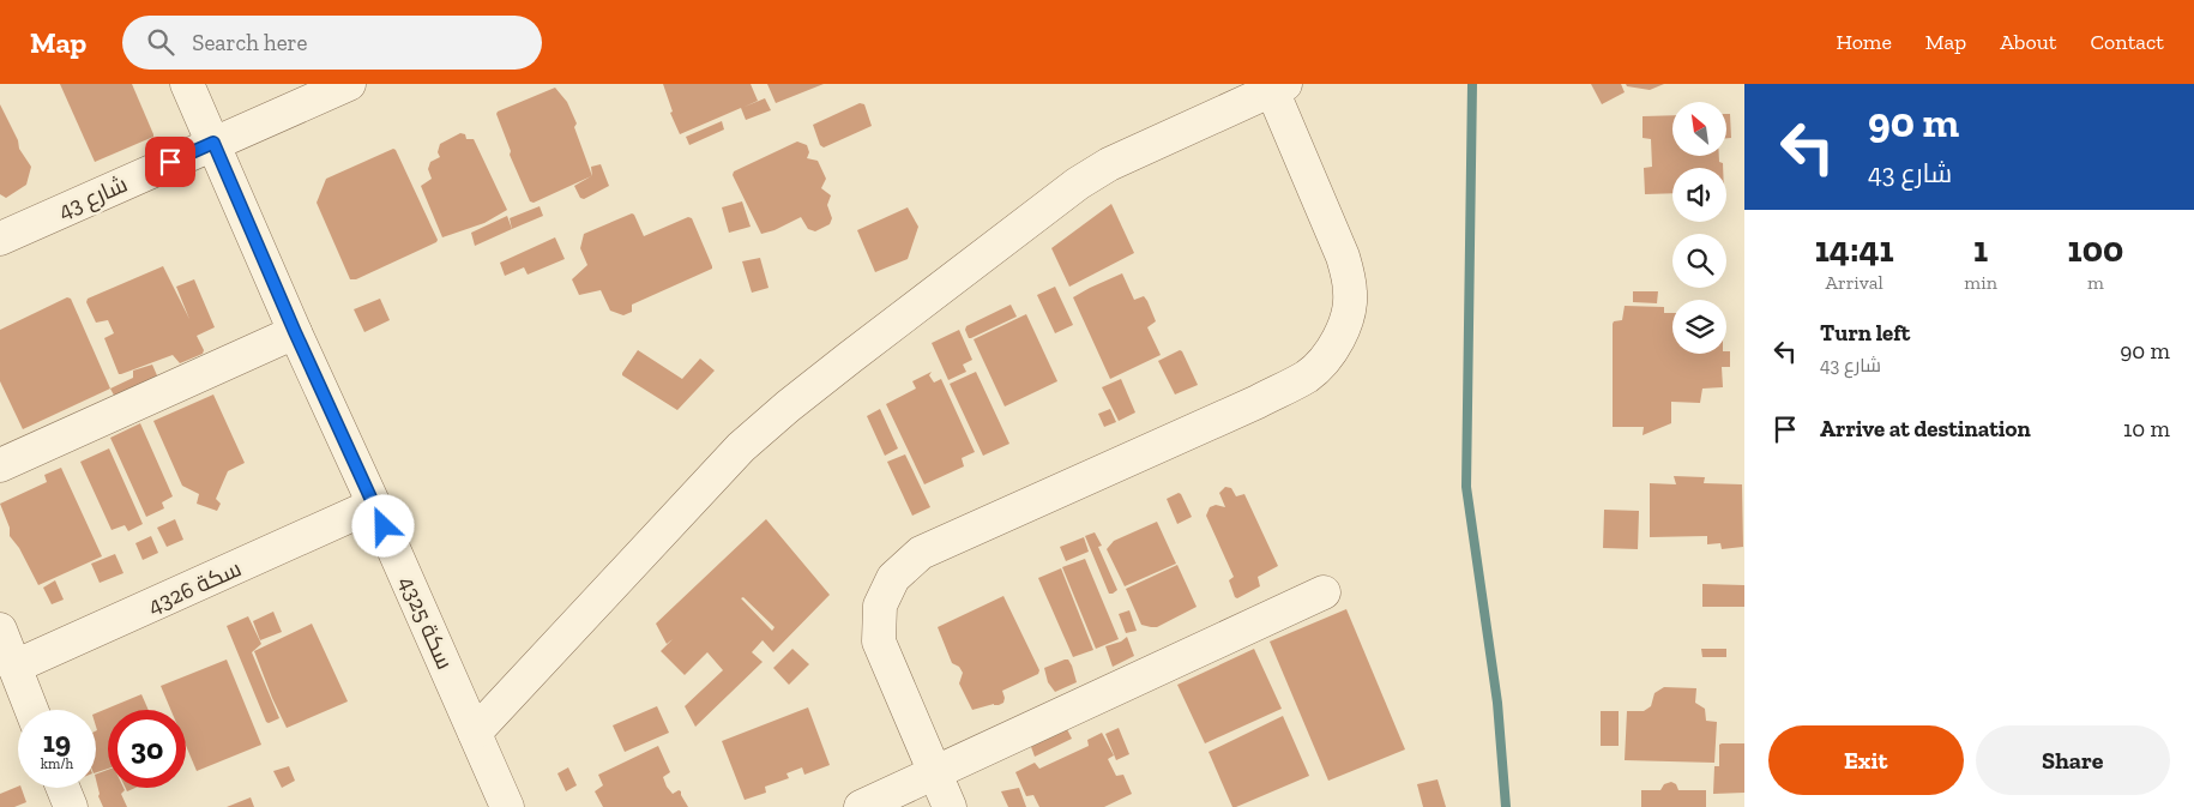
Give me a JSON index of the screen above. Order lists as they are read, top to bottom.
{
  "streets": {
    "street": ["شارع 43", "سكة 4326", "سكة 4325"]
  },
  "crossings": [
    ["شارع 43", "سكة 4325"],
    ["سكة 4326", "سكة 4325"]
  ],
  "north": "top left",
  "page": {
    "header": "Map",
    "search": "Search here",
    "nav": [
      "Home",
      "Map",
      "About",
      "Contact"
    ],
    "turn": ["90 m", "شارع 43"],
    "eta": [
      "14:41",
      "Arrival",
      "1",
      "min",
      "100",
      "m"
    ],
    "list": [
      {
        "name": "Turn left",
        "note": "شارع 43",
        "value": "90 m"
      },
      {
        "name": "Arrive at destination",
        "value": "10 m"
      }
    ],
    "speed": "19 km/h",
    "limit": "30",
    "buttons": ["Exit", "Share"]
  }
}
